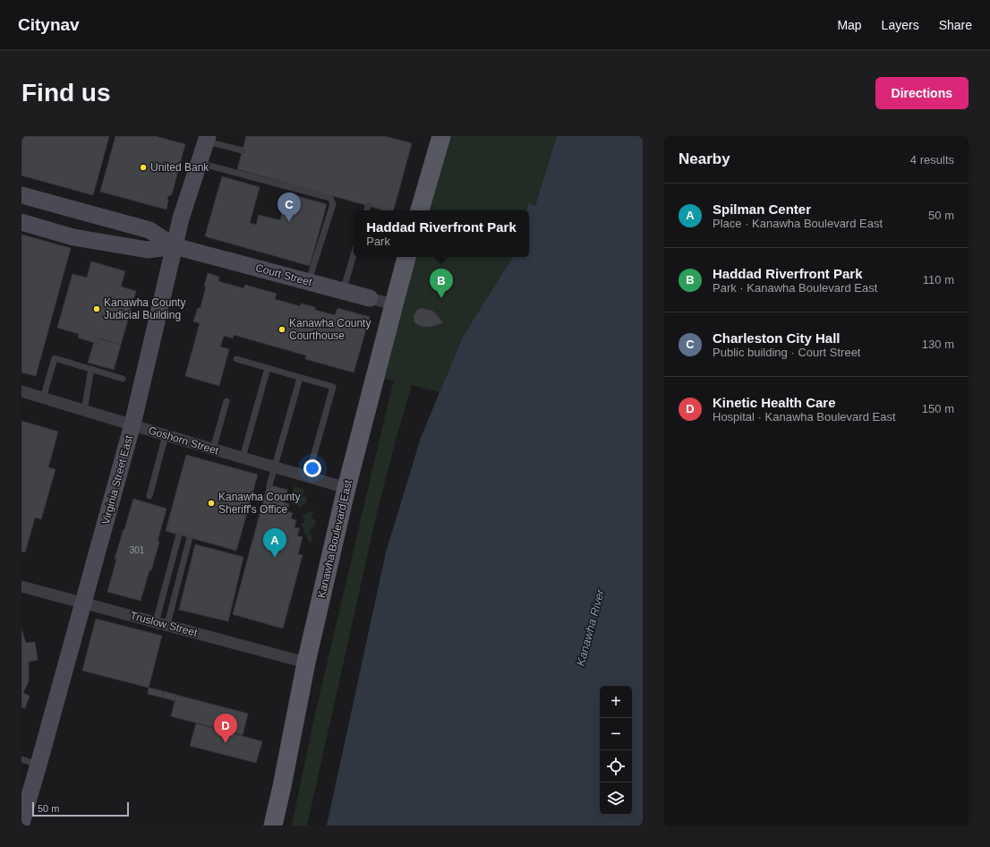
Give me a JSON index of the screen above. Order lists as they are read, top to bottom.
{
  "streets": {
    "main road": ["Court Street", "Virginia Street East", "Kanawha Boulevard East"],
    "street": ["Goshorn Street", "Truslow Street"]
  },
  "crossings": [
    ["Court Street", "Virginia Street East"],
    ["Court Street", "Kanawha Boulevard East"],
    ["Goshorn Street", "Virginia Street East"],
    ["Goshorn Street", "Kanawha Boulevard East"],
    ["Virginia Street East", "Truslow Street"],
    ["Kanawha Boulevard East", "Truslow Street"]
  ],
  "water": ["Kanawha River"],
  "places": [
    "United Bank",
    "Kanawha County Judicial Building",
    "Kanawha County Courthouse",
    "Kanawha County Sheriff's Office"
  ],
  "house_numbers": ["301"],
  "scale_bar": "50 m",
  "page": {
    "header": "Citynav",
    "nav": ["Map", "Layers", "Share"],
    "buttons": "Directions",
    "title": "Find us",
    "heading": ["Nearby", "4 results"],
    "list": [
      {
        "mark": "A",
        "name": "Spilman Center",
        "note": "Place · Kanawha Boulevard East",
        "value": "50 m"
      },
      {
        "mark": "B",
        "name": "Haddad Riverfront Park",
        "note": "Park · Kanawha Boulevard East",
        "value": "110 m"
      },
      {
        "mark": "C",
        "name": "Charleston City Hall",
        "note": "Public building · Court Street",
        "value": "130 m"
      },
      {
        "mark": "D",
        "name": "Kinetic Health Care",
        "note": "Hospital · Kanawha Boulevard East",
        "value": "150 m"
      }
    ],
    "pins": [
      "C",
      "B",
      "A",
      "D"
    ],
    "popup": ["Haddad Riverfront Park", "Park"],
    "map_buttons": ["+", "−"],
    "scale": "50 m"
  }
}
